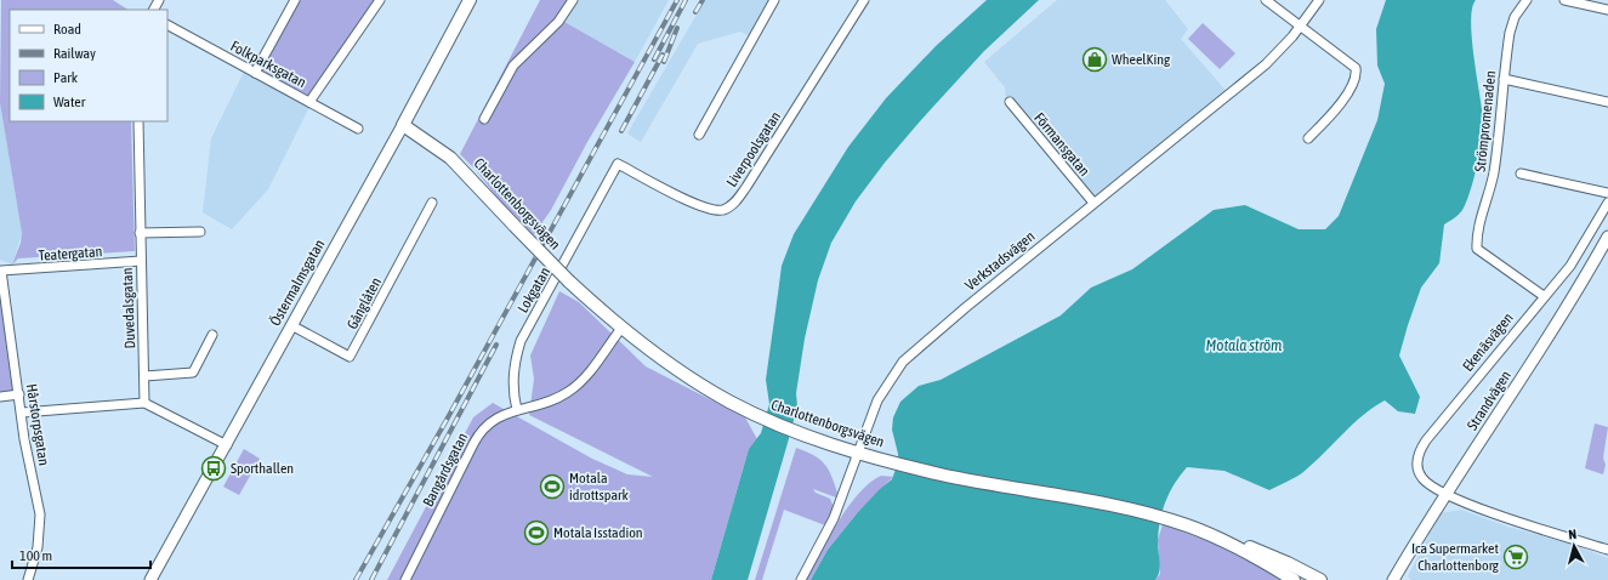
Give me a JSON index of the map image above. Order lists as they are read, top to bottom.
{
  "streets": {
    "main road": ["Charlottenborgsvägen", "Östermalmsgatan"],
    "street": [
      "Folkparksgatan",
      "Strömpromenaden",
      "Förmansgatan",
      "Liverpoolsgatan",
      "Teatergatan",
      "Verkstadsvägen",
      "Lokgatan",
      "Gånglåten",
      "Duvedalsgatan",
      "Ekenäsvägen",
      "Strandvägen",
      "Hårstorpsgatan",
      "Bangårdsgatan"
    ]
  },
  "crossings": [
    ["Strömpromenaden", "Ekenäsvägen"],
    ["Förmansgatan", "Verkstadsvägen"],
    ["Liverpoolsgatan", "Lokgatan"],
    ["Charlottenborgsvägen", "Verkstadsvägen"],
    ["Charlottenborgsvägen", "Östermalmsgatan"],
    ["Charlottenborgsvägen", "Bangårdsgatan"],
    ["Teatergatan", "Duvedalsgatan"],
    ["Teatergatan", "Hårstorpsgatan"],
    ["Östermalmsgatan", "Gånglåten"],
    ["Lokgatan", "Bangårdsgatan"],
    ["Ekenäsvägen", "Strandvägen"]
  ],
  "water": ["Motala ström"],
  "places": {
    "shop": ["WheelKing"],
    "bus stop": ["Sporthallen"],
    "sports": ["Motala idrottspark", "Motala Isstadion"],
    "supermarket": ["Ica Supermarket Charlottenborg"]
  },
  "legend": [
    "Road",
    "Railway",
    "Park",
    "Water"
  ],
  "scale_bar": "100 m",
  "north": "top"
}
